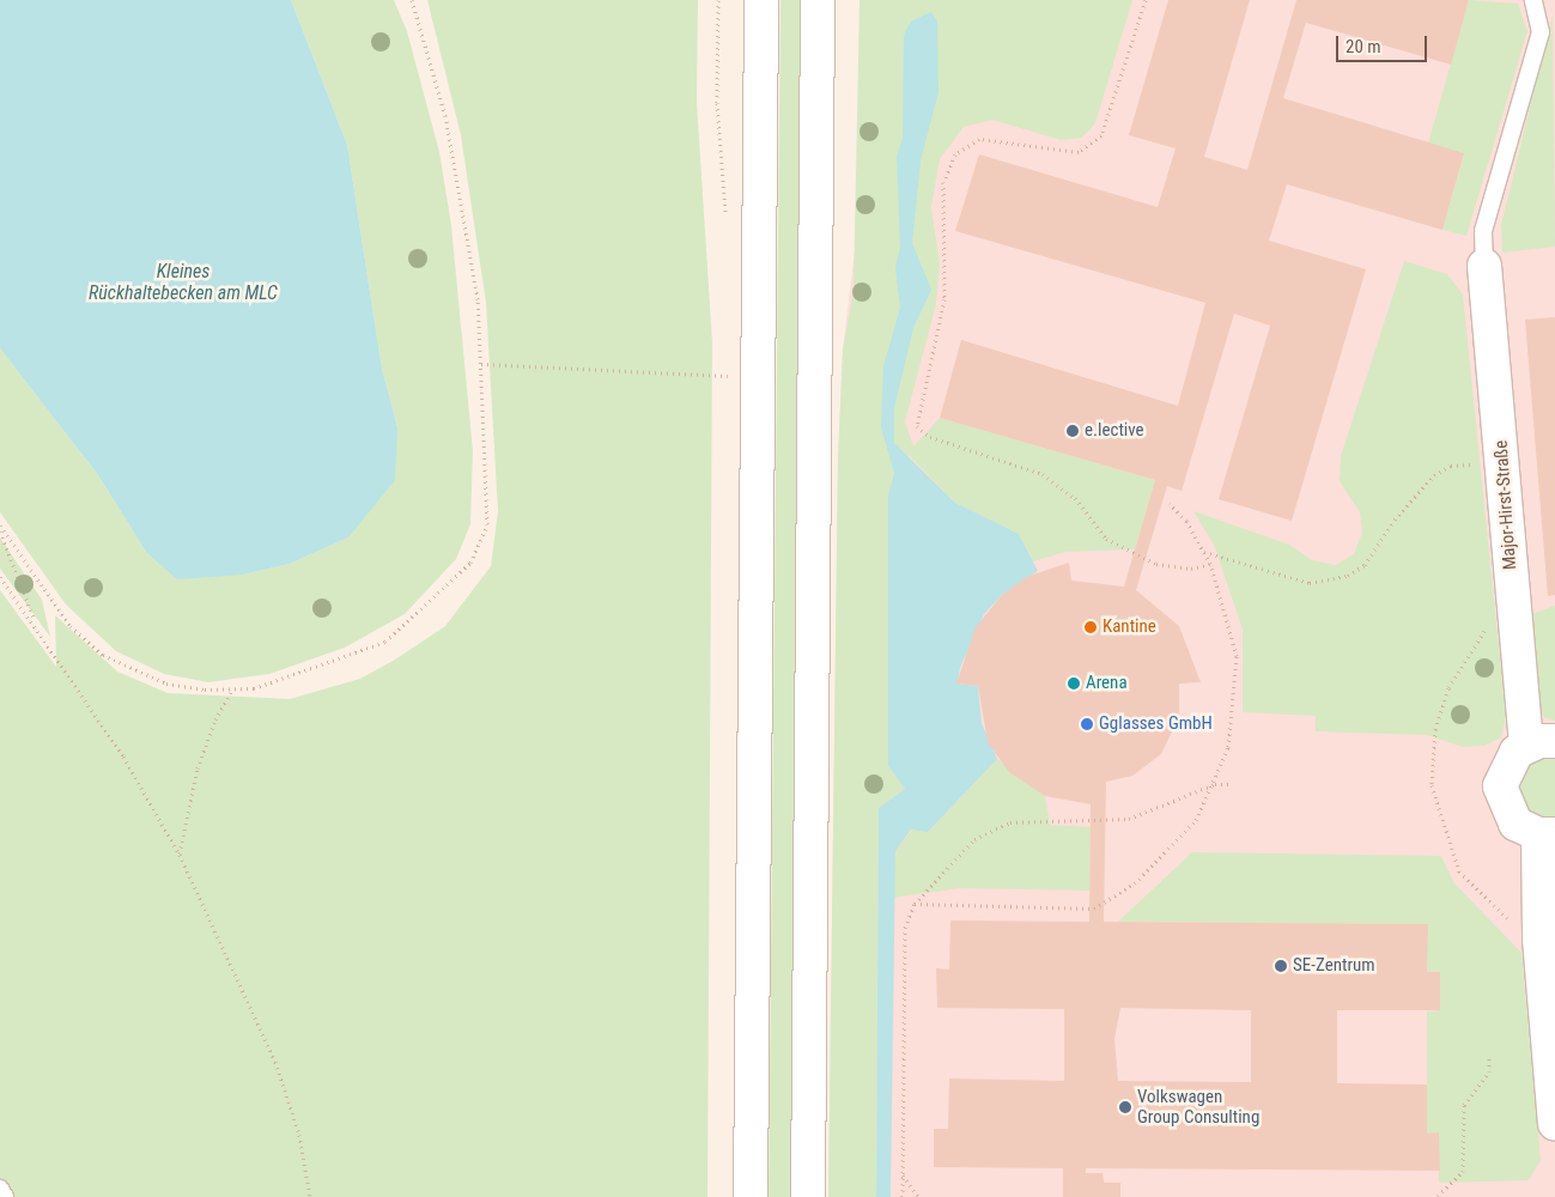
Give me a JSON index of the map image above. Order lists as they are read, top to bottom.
{
  "streets": {
    "main road": ["Major-Hirst-Straße"]
  },
  "water": ["Kleines Rückhaltebecken am MLC"],
  "places": [
    "e.lective",
    "Kantine",
    "Arena",
    "Gglasses GmbH",
    "SE-Zentrum",
    "Volkswagen Group Consulting"
  ],
  "scale_bar": "20 m"
}
